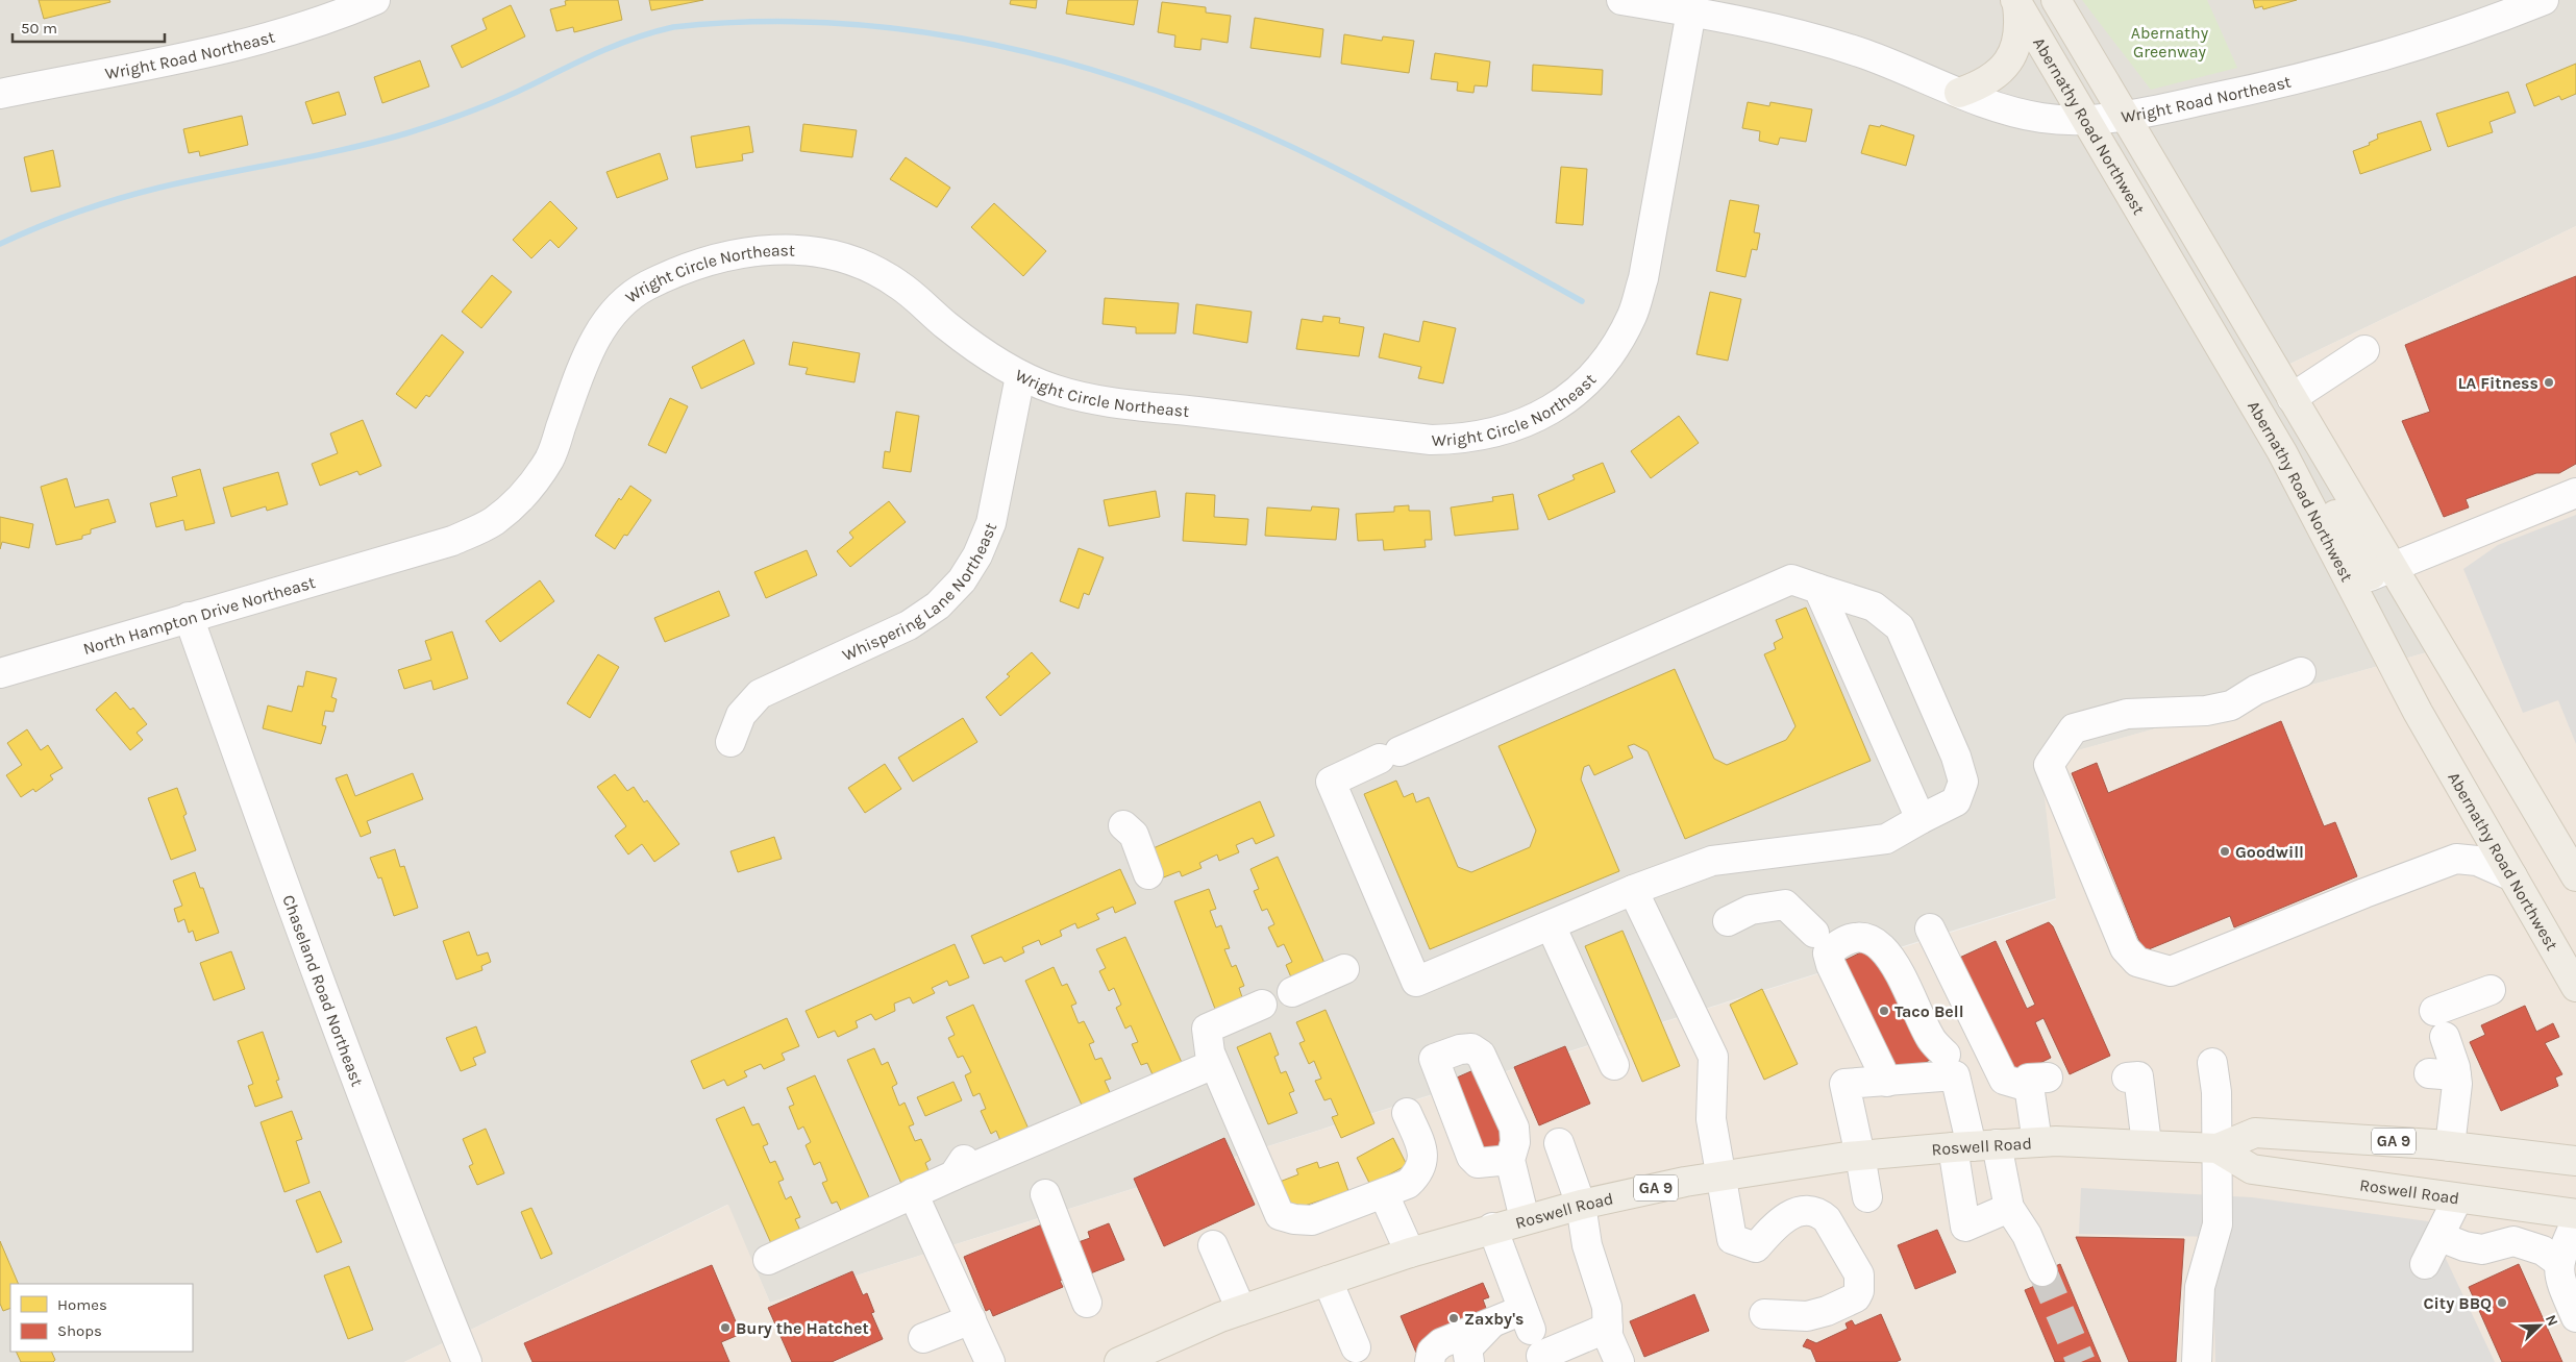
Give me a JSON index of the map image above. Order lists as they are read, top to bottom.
{
  "streets": {
    "main road": ["Abernathy Road Northwest", "GA 9", "Roswell Road"],
    "street": [
      "Wright Road Northeast",
      "Wright Circle Northeast",
      "Whispering Lane Northeast",
      "North Hampton Drive Northeast",
      "Chaseland Road Northeast"
    ]
  },
  "crossings": [
    ["Wright Road Northeast", "Abernathy Road Northwest"],
    ["Wright Road Northeast", "Wright Circle Northeast"],
    ["Wright Circle Northeast", "Whispering Lane Northeast"],
    ["Wright Circle Northeast", "North Hampton Drive Northeast"],
    ["North Hampton Drive Northeast", "Chaseland Road Northeast"]
  ],
  "parks": ["Abernathy Greenway"],
  "places": [
    "LA Fitness",
    "Goodwill",
    "Taco Bell",
    "City BBQ",
    "Zaxby's",
    "Bury the Hatchet"
  ],
  "legend": ["Homes", "Shops"],
  "scale_bar": "50 m",
  "north": "top right"
}
